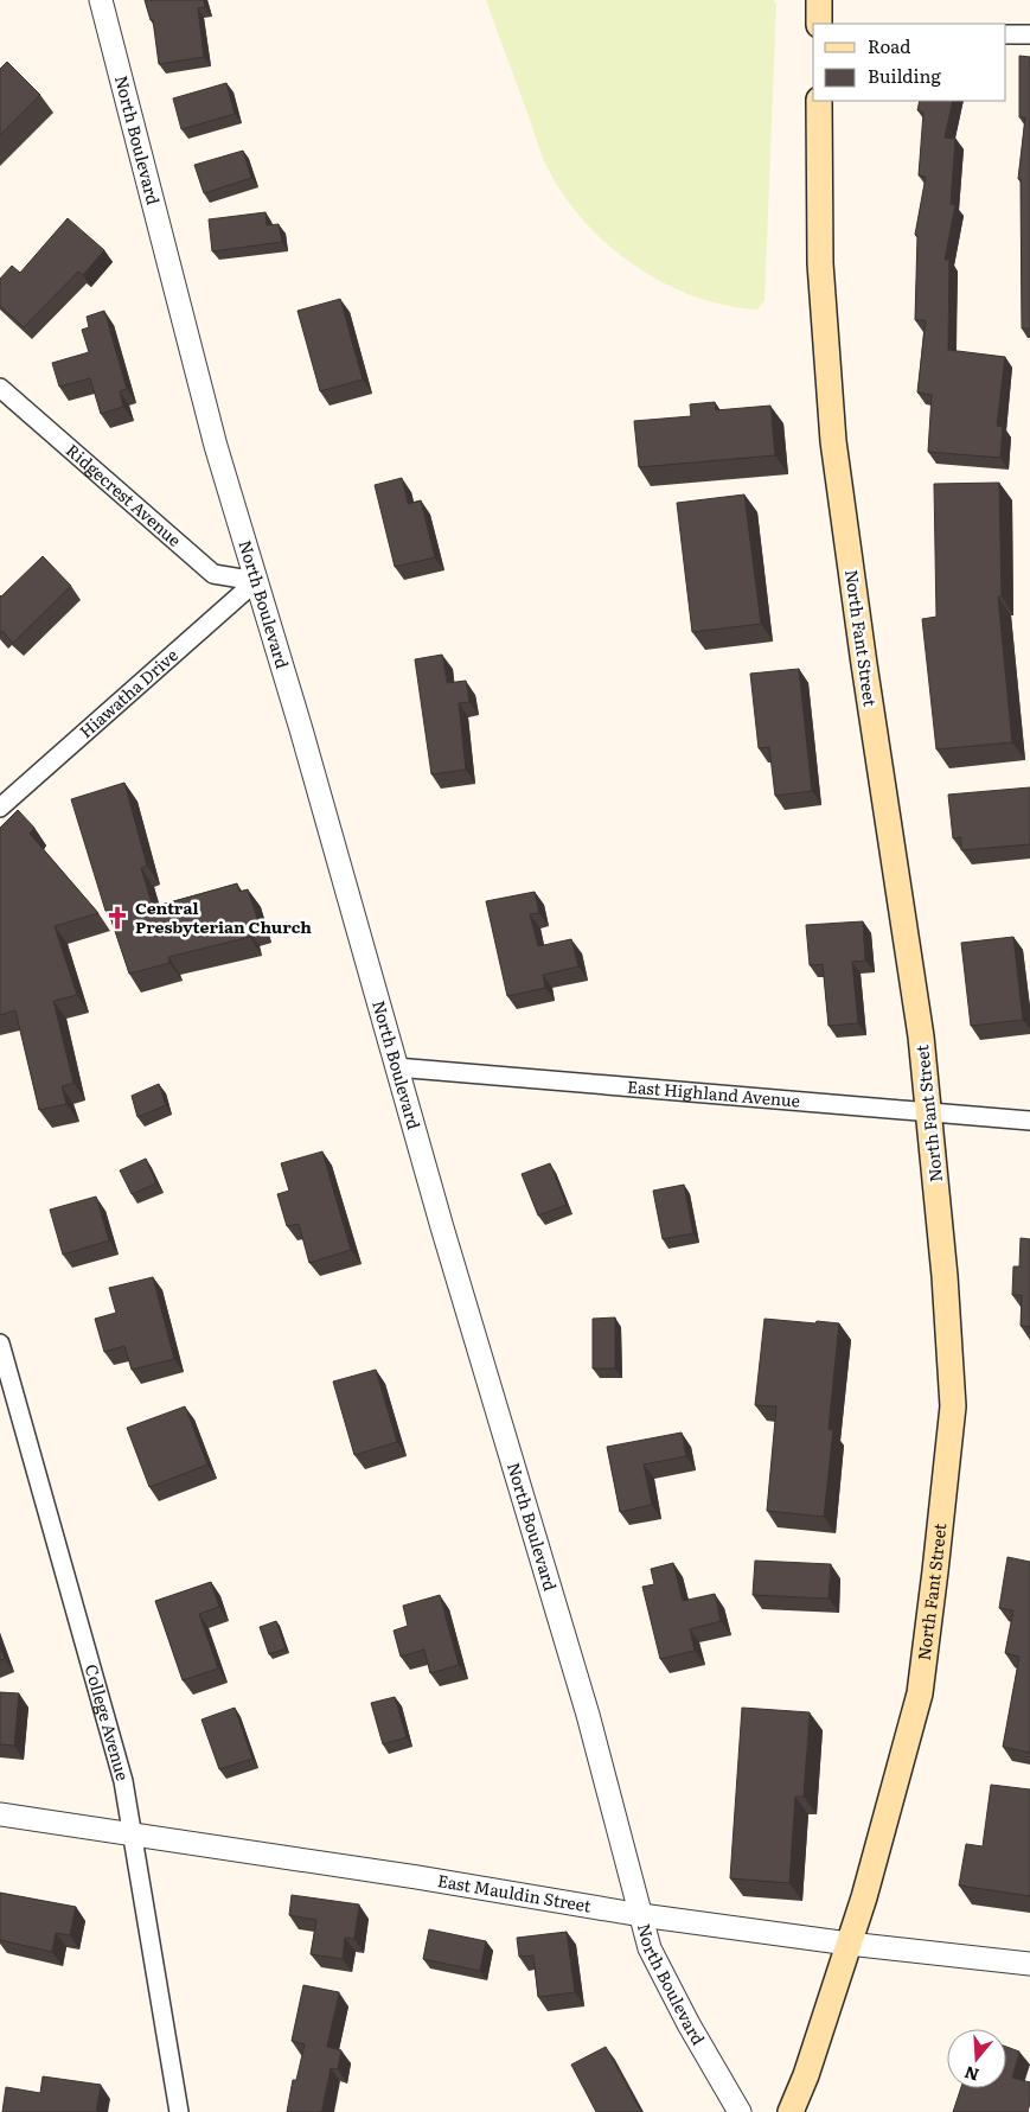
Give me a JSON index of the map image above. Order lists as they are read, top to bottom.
{
  "streets": {
    "main road": ["North Fant Street"],
    "street": [
      "North Boulevard",
      "Ridgecrest Avenue",
      "Hiawatha Drive",
      "East Highland Avenue",
      "College Avenue",
      "East Mauldin Street"
    ]
  },
  "crossings": [
    ["North Boulevard", "Ridgecrest Avenue"],
    ["North Boulevard", "Hiawatha Drive"],
    ["North Boulevard", "East Highland Avenue"],
    ["North Boulevard", "East Mauldin Street"],
    ["Ridgecrest Avenue", "Hiawatha Drive"],
    ["North Fant Street", "East Highland Avenue"],
    ["North Fant Street", "East Mauldin Street"],
    ["College Avenue", "East Mauldin Street"]
  ],
  "places": {
    "church": ["Central Presbyterian Church"]
  },
  "legend": ["Road", "Building"],
  "north": "bottom"
}
